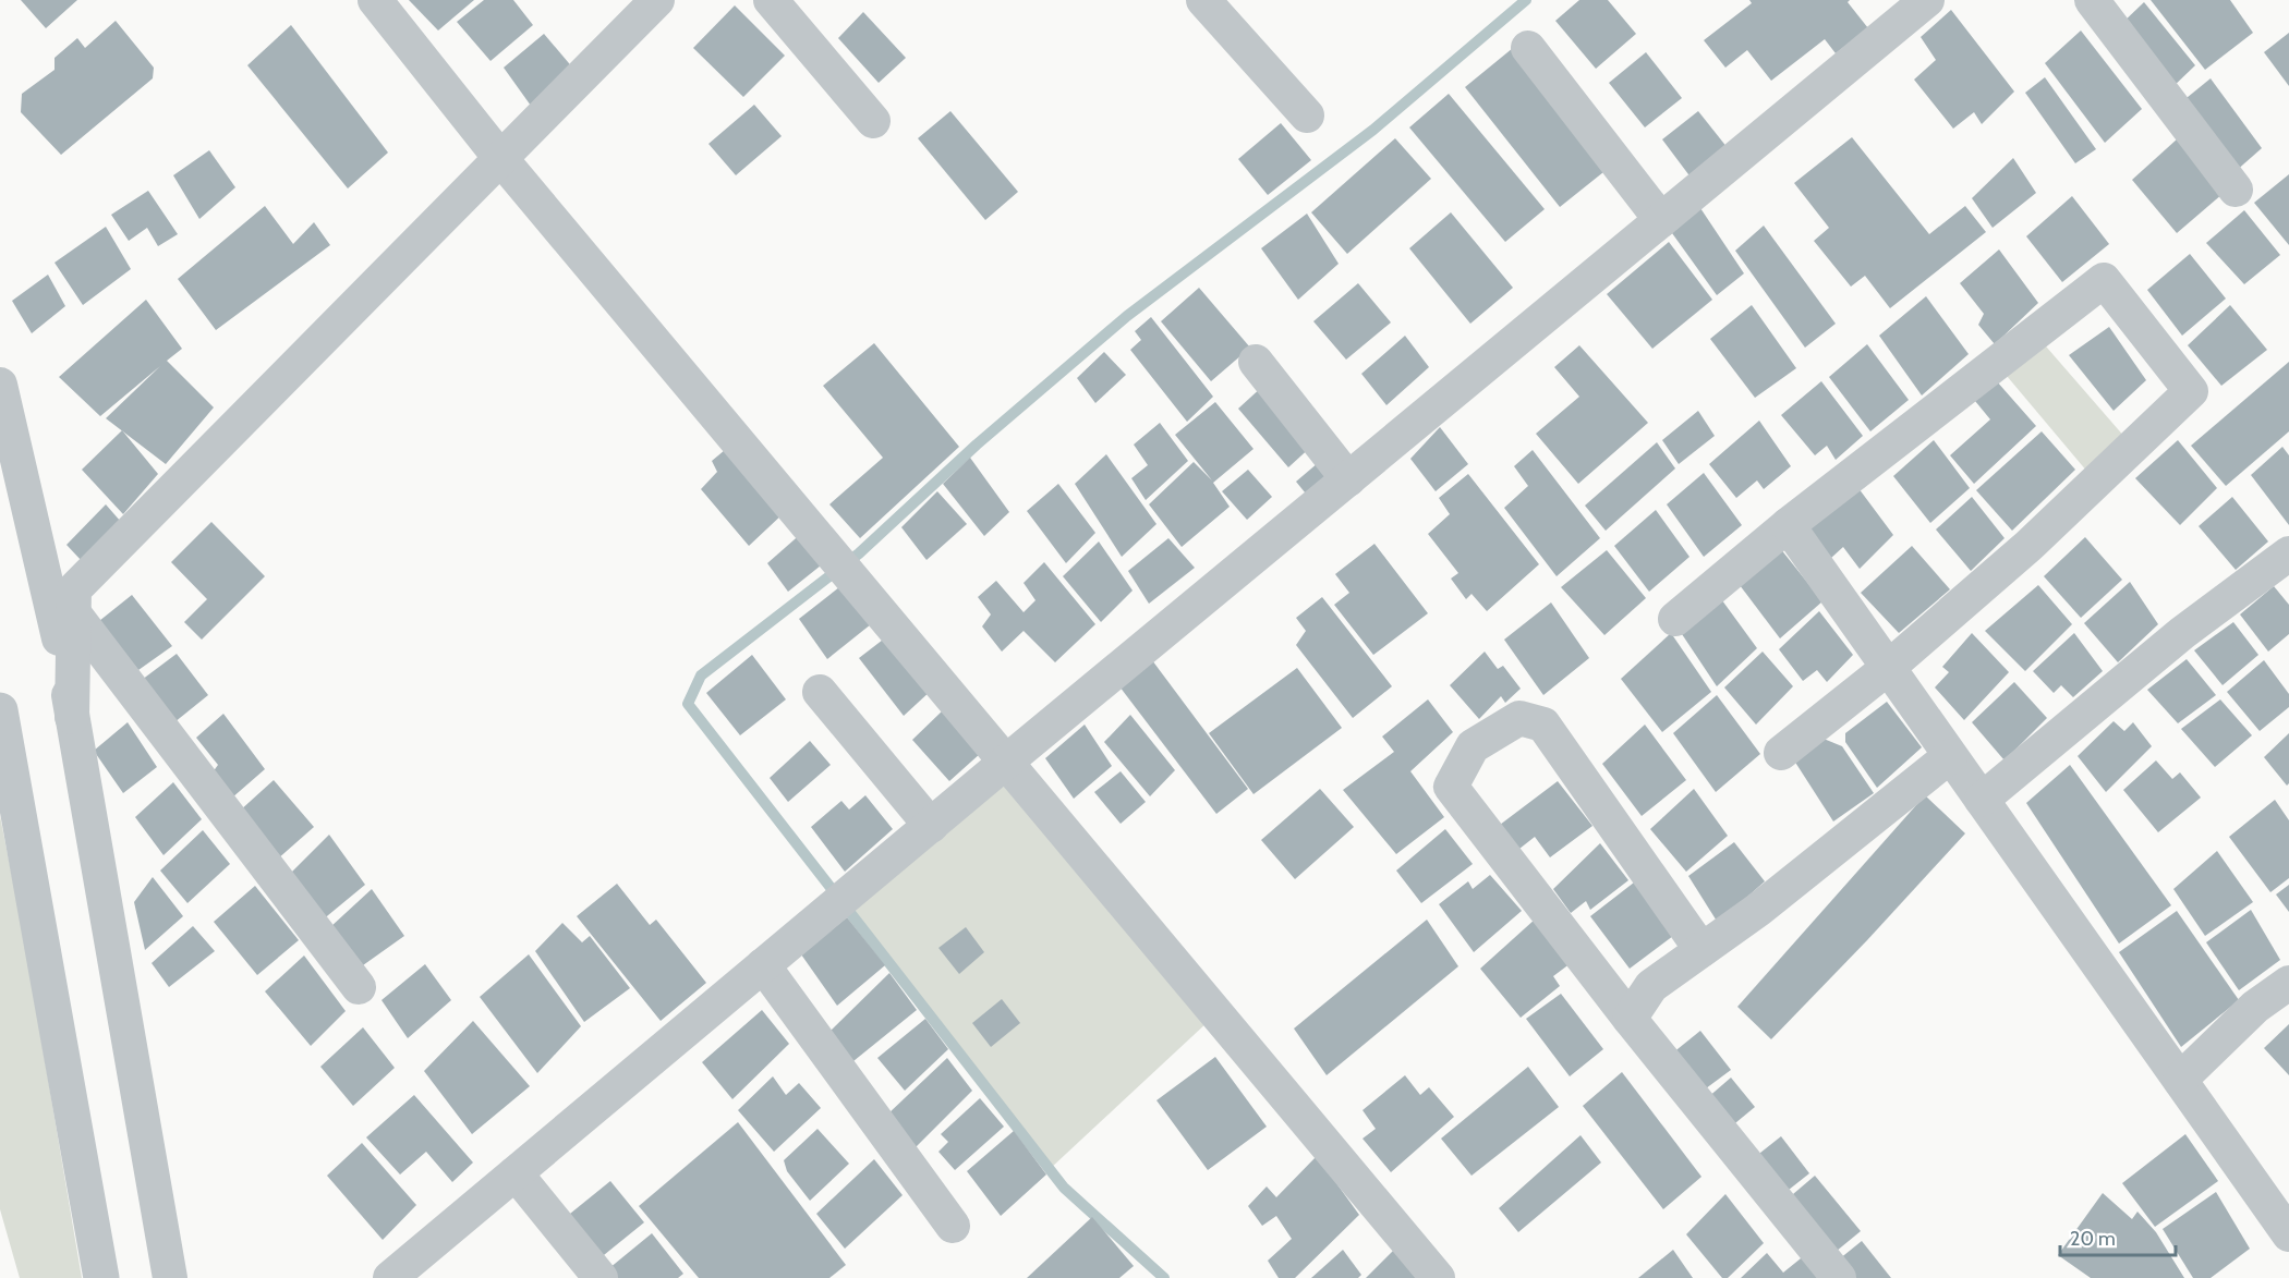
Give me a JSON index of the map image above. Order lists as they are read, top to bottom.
{
  "scale_bar": "20 m"
}
